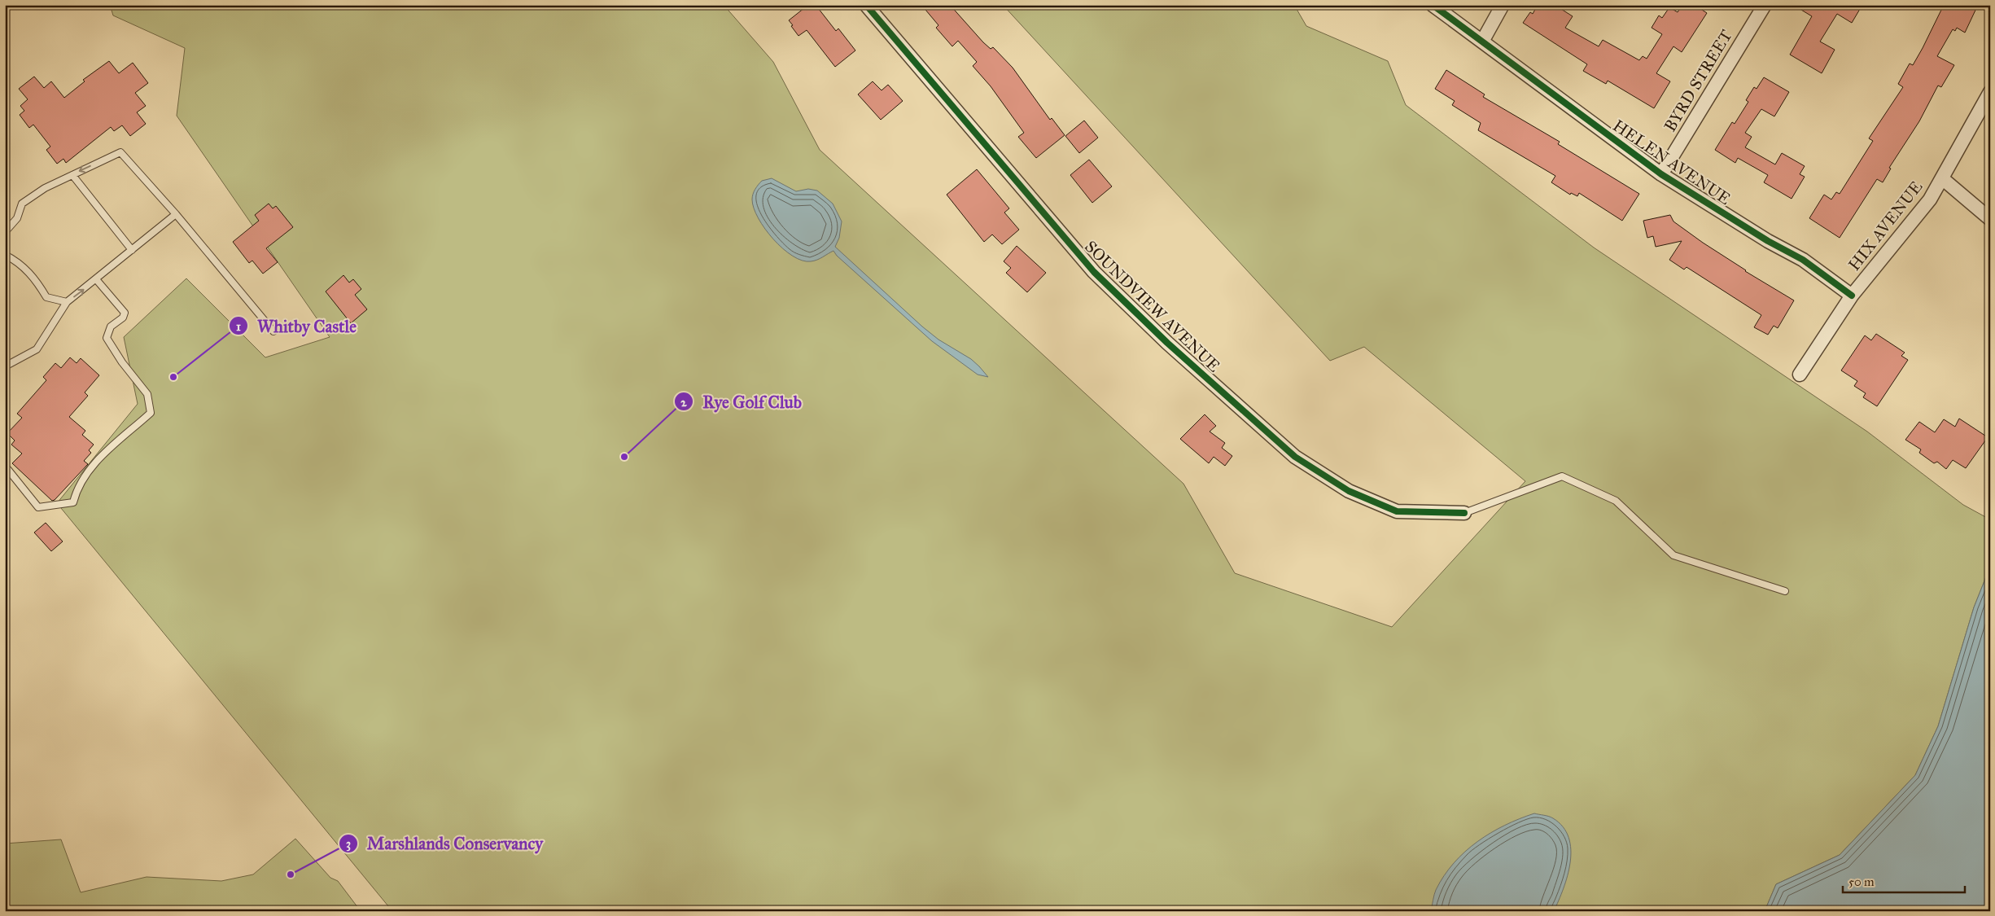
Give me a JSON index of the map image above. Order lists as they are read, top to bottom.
{
  "streets": {
    "street": [
      "BYRD STREET",
      "HELEN AVENUE",
      "HIX AVENUE",
      "SOUNDVIEW AVENUE"
    ]
  },
  "crossings": [
    ["BYRD STREET", "HELEN AVENUE"],
    ["HELEN AVENUE", "HIX AVENUE"]
  ],
  "places": ["Whitby Castle", "Rye Golf Club", "Marshlands Conservancy"],
  "scale_bar": "50 m"
}
